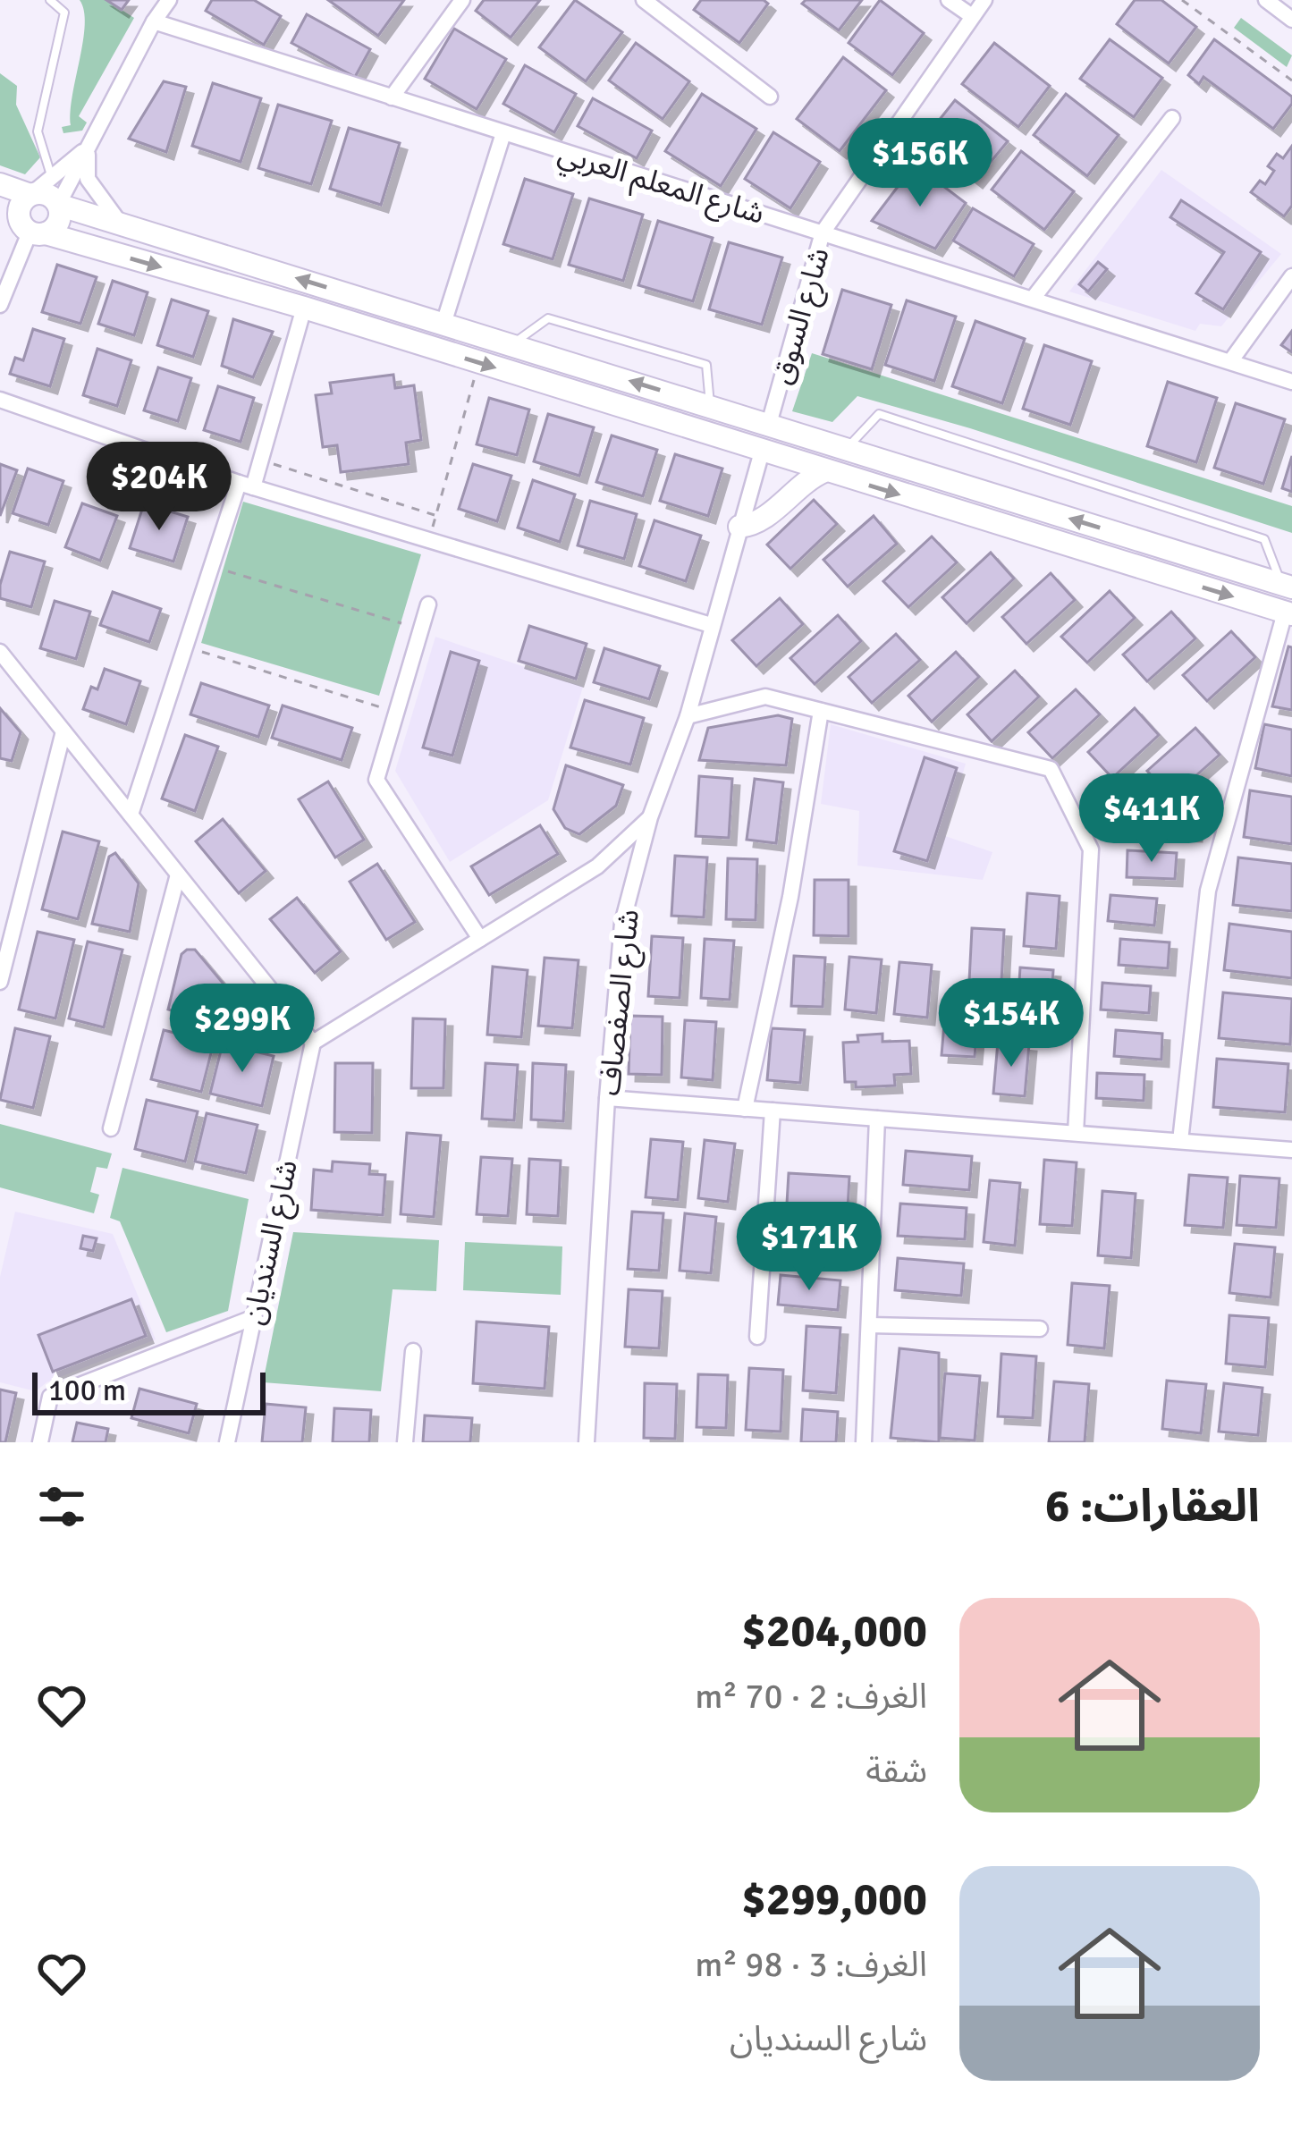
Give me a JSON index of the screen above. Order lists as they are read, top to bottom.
{
  "streets": {
    "street": [
      "شارع المعلم العربي",
      "شارع السوق",
      "شارع الصفصاف",
      "شارع السنديان"
    ]
  },
  "crossings": [
    ["شارع المعلم العربي", "شارع السوق"]
  ],
  "scale_bar": "100 m",
  "page": {
    "price": [
      "$156K",
      "$204K",
      "$411K",
      "$154K",
      "$299K",
      "$171K"
    ],
    "scale": "100 m",
    "heading": "العقارات: 6",
    "list": [
      {
        "name": "$204,000",
        "note": "الغرف: 2 · 70 m² · شقة"
      },
      {
        "name": "$299,000",
        "note": "الغرف: 3 · 98 m² · شارع السنديان"
      }
    ]
  }
}
